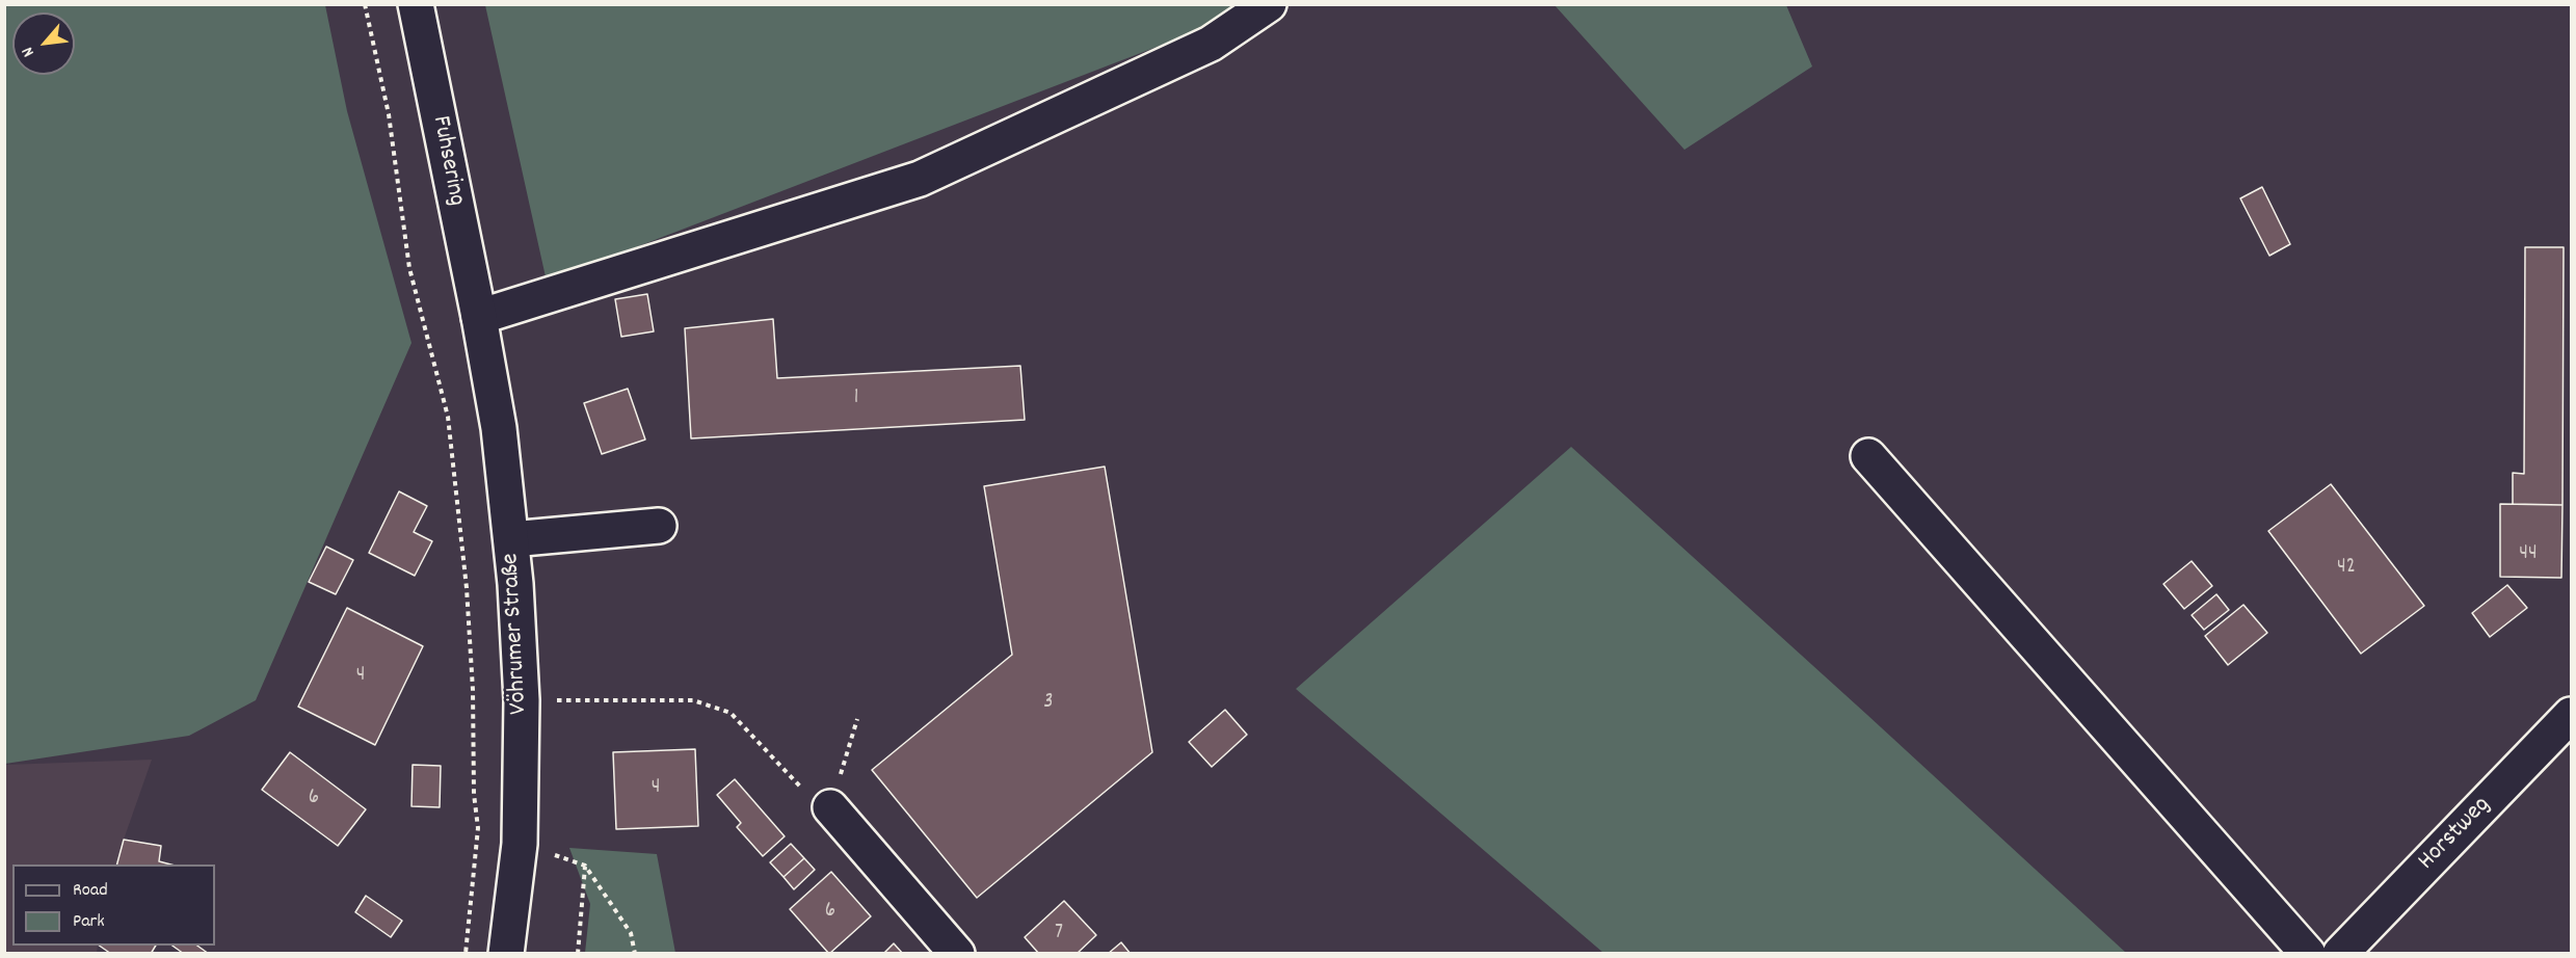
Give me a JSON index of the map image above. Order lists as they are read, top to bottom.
{
  "streets": {
    "main road": ["Fuhsering", "Vöhrumer Straße", "Horstweg"]
  },
  "crossings": [
    ["Fuhsering", "Vöhrumer Straße"]
  ],
  "house_numbers": [
    "1",
    "44",
    "42",
    "4",
    "3",
    "4",
    "6",
    "6",
    "7"
  ],
  "legend": ["Road", "Park"],
  "north": "bottom left"
}
